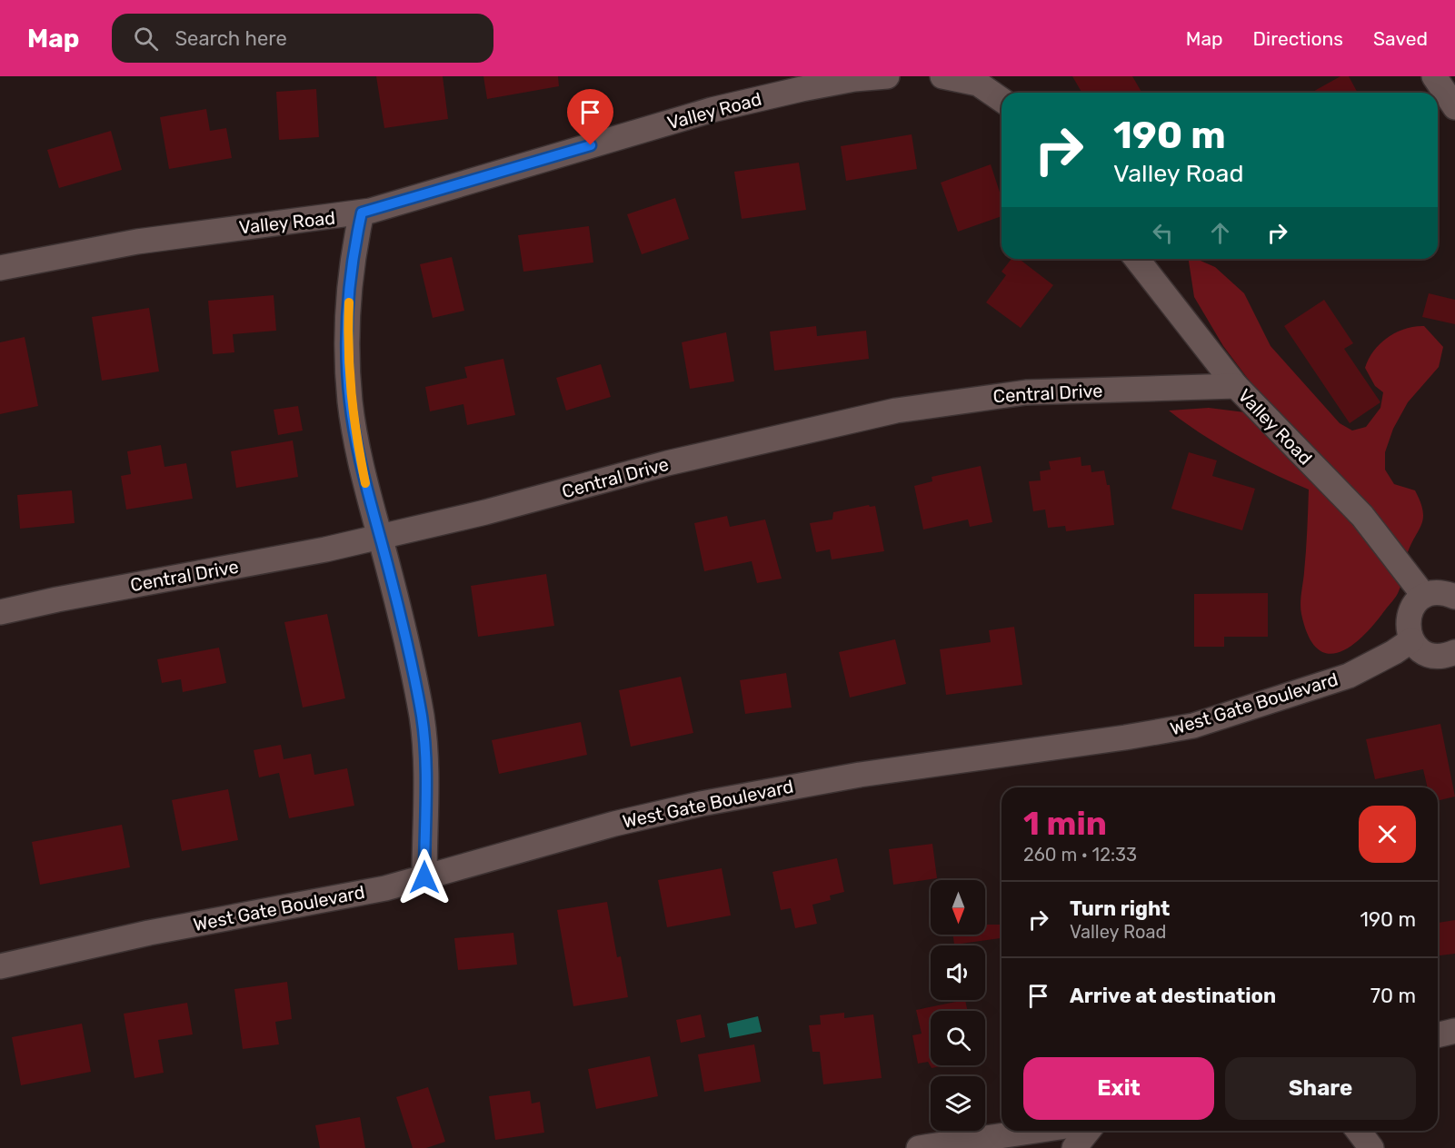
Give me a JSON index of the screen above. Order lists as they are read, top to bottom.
{
  "streets": {
    "street": ["Valley Road", "Central Drive", "West Gate Boulevard"]
  },
  "crossings": [
    ["Valley Road", "Central Drive"]
  ],
  "north": "bottom",
  "page": {
    "header": "Map",
    "search": "Search here",
    "nav": ["Map", "Directions", "Saved"],
    "turn": ["190 m", "Valley Road"],
    "heading": ["1 min", "260 m · 12:33"],
    "list": [
      {
        "name": "Turn right",
        "note": "Valley Road",
        "value": "190 m"
      },
      {
        "name": "Arrive at destination",
        "value": "70 m"
      }
    ],
    "buttons": ["Exit", "Share"]
  }
}
